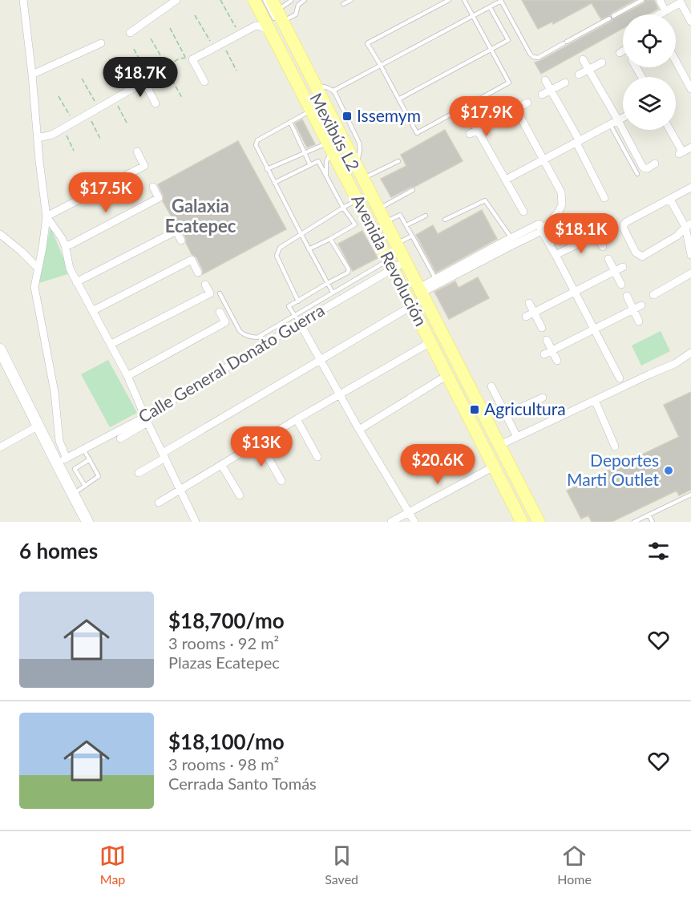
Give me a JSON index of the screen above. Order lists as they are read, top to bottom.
{
  "streets": {
    "main road": ["Avenida Revolución"],
    "street": ["Calle General Donato Guerra"],
    "lane": ["Mexibús L2"]
  },
  "crossings": [
    ["Mexibús L2", "Avenida Revolución"],
    ["Mexibús L2", "Calle General Donato Guerra"],
    ["Avenida Revolución", "Calle General Donato Guerra"]
  ],
  "districts": ["Galaxia Ecatepec"],
  "places": {
    "transit": ["Issemym", "Agricultura"],
    "other": ["Deportes Marti Outlet"]
  },
  "page": {
    "price": [
      "$18.7K",
      "$17.9K",
      "$17.5K",
      "$18.1K",
      "$13K",
      "$20.6K"
    ],
    "heading": "6 homes",
    "list": [
      {
        "name": "$18,700/mo",
        "note": "3 rooms · 92 m² · Plazas Ecatepec"
      },
      {
        "name": "$18,100/mo",
        "note": "3 rooms · 98 m² · Cerrada Santo Tomás"
      }
    ],
    "tabs": ["Map", "Saved", "Home"]
  }
}
